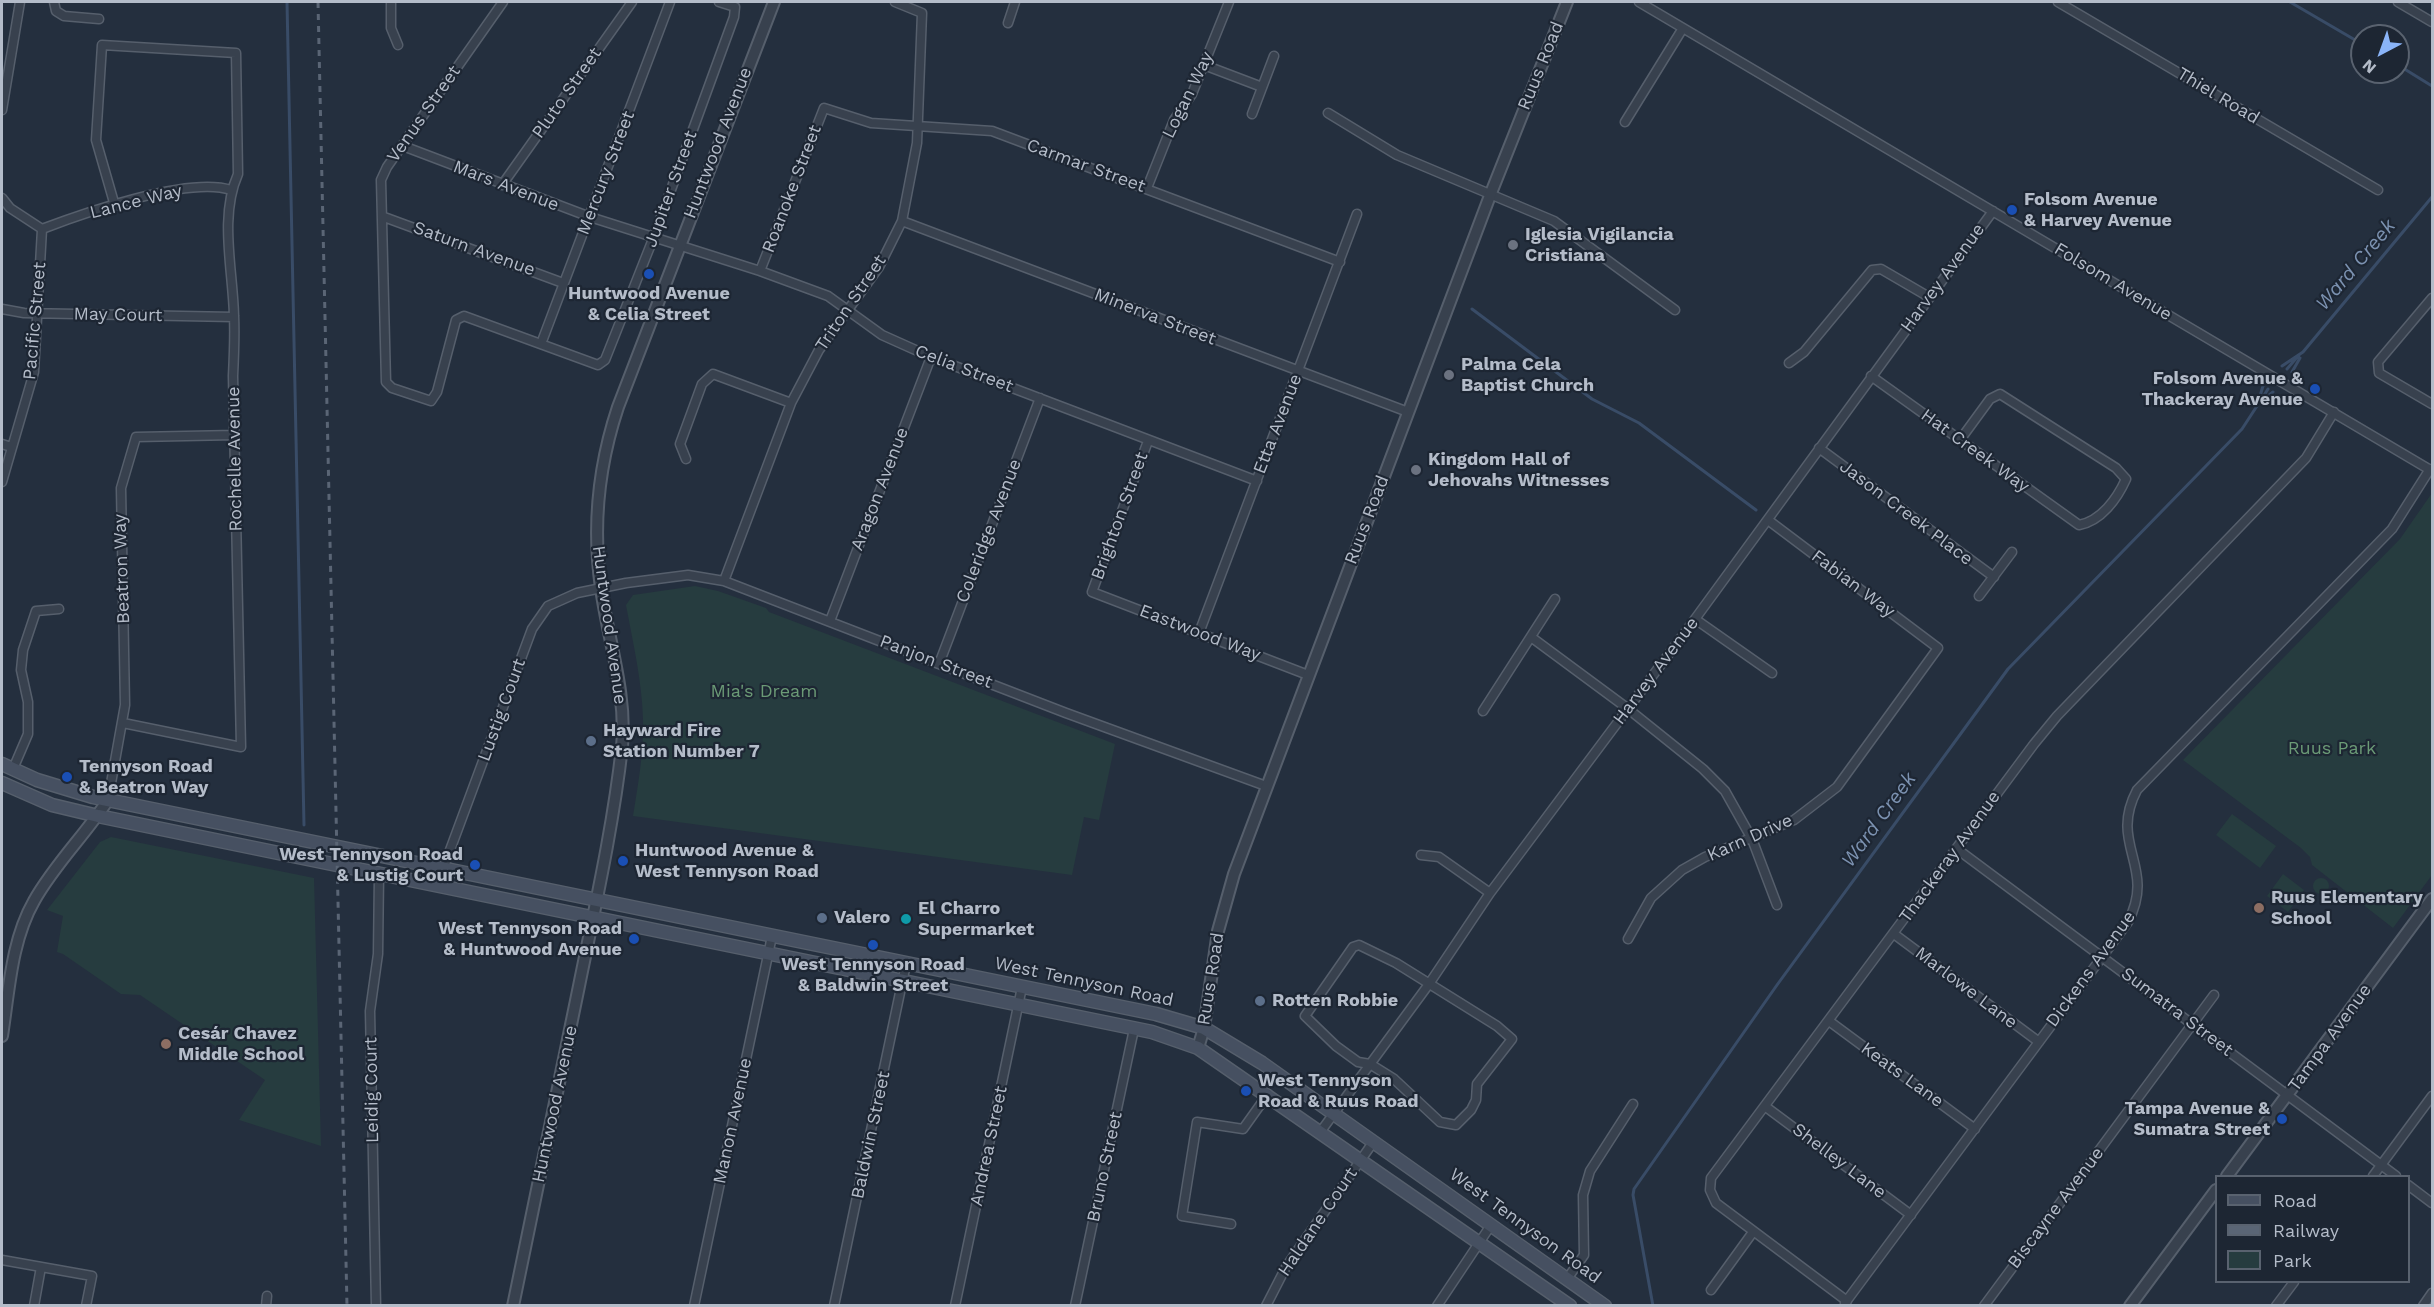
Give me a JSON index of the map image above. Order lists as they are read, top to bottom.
{
  "streets": {
    "main road": ["West Tennyson Road"],
    "street": [
      "Ruus Road",
      "Pluto Street",
      "Logan Way",
      "Thiel Road",
      "Venus Street",
      "Huntwood Avenue",
      "Carmar Street",
      "Mercury Street",
      "Mars Avenue",
      "Jupiter Street",
      "Roanoke Street",
      "Lance Way",
      "Saturn Avenue",
      "Harvey Avenue",
      "Folsom Avenue",
      "Triton Street",
      "May Court",
      "Minerva Street",
      "Pacific Street",
      "Celia Street",
      "Etta Avenue",
      "Hat Creek Way",
      "Rochelle Avenue",
      "Aragon Avenue",
      "Jason Creek Place",
      "Brighton Street",
      "Coleridge Avenue",
      "Beatron Way",
      "Fabian Way",
      "Eastwood Way",
      "Panjon Street",
      "Lustig Court",
      "Karn Drive",
      "Thackeray Avenue",
      "Dickens Avenue",
      "Marlowe Lane",
      "Sumatra Street",
      "Tampa Avenue",
      "Keats Lane",
      "Leidig Court",
      "Manon Avenue",
      "Baldwin Street",
      "Andrea Street",
      "Shelley Lane",
      "Bruno Street",
      "Biscayne Avenue",
      "Haldane Court"
    ]
  },
  "crossings": [
    ["Ruus Road", "Minerva Street"],
    ["Ruus Road", "Eastwood Way"],
    ["Ruus Road", "Panjon Street"],
    ["Ruus Road", "West Tennyson Road"],
    ["Pluto Street", "Mars Avenue"],
    ["Logan Way", "Carmar Street"],
    ["Venus Street", "Mercury Street"],
    ["Venus Street", "Mars Avenue"],
    ["Venus Street", "Jupiter Street"],
    ["Venus Street", "Saturn Avenue"],
    ["Huntwood Avenue", "Mars Avenue"],
    ["Huntwood Avenue", "Celia Street"],
    ["Huntwood Avenue", "Panjon Street"],
    ["Huntwood Avenue", "Lustig Court"],
    ["Huntwood Avenue", "West Tennyson Road"],
    ["Carmar Street", "Roanoke Street"],
    ["Carmar Street", "Triton Street"],
    ["Carmar Street", "Etta Avenue"],
    ["Mercury Street", "Mars Avenue"],
    ["Mercury Street", "Jupiter Street"],
    ["Mercury Street", "Saturn Avenue"],
    ["Mars Avenue", "Jupiter Street"],
    ["Mars Avenue", "Celia Street"],
    ["Roanoke Street", "Celia Street"],
    ["Lance Way", "Pacific Street"],
    ["Lance Way", "Rochelle Avenue"],
    ["Harvey Avenue", "Folsom Avenue"],
    ["Harvey Avenue", "Hat Creek Way"],
    ["Harvey Avenue", "Jason Creek Place"],
    ["Harvey Avenue", "Fabian Way"],
    ["Harvey Avenue", "West Tennyson Road"],
    ["Folsom Avenue", "Thackeray Avenue"],
    ["Folsom Avenue", "Dickens Avenue"],
    ["Triton Street", "Minerva Street"],
    ["Triton Street", "Celia Street"],
    ["Triton Street", "Panjon Street"],
    ["May Court", "Pacific Street"],
    ["May Court", "Rochelle Avenue"],
    ["Minerva Street", "Etta Avenue"],
    ["Celia Street", "Etta Avenue"],
    ["Celia Street", "Aragon Avenue"],
    ["Celia Street", "Brighton Street"],
    ["Celia Street", "Coleridge Avenue"],
    ["Etta Avenue", "Eastwood Way"],
    ["Rochelle Avenue", "Beatron Way"],
    ["Aragon Avenue", "Panjon Street"],
    ["Brighton Street", "Eastwood Way"],
    ["Coleridge Avenue", "Panjon Street"],
    ["Beatron Way", "West Tennyson Road"],
    ["Fabian Way", "Karn Drive"],
    ["Panjon Street", "Lustig Court"],
    ["Lustig Court", "West Tennyson Road"],
    ["Thackeray Avenue", "Dickens Avenue"],
    ["Thackeray Avenue", "Marlowe Lane"],
    ["Thackeray Avenue", "Sumatra Street"],
    ["Thackeray Avenue", "Keats Lane"],
    ["Thackeray Avenue", "Shelley Lane"],
    ["Dickens Avenue", "Marlowe Lane"],
    ["Dickens Avenue", "Sumatra Street"],
    ["Dickens Avenue", "Keats Lane"],
    ["Dickens Avenue", "Shelley Lane"],
    ["West Tennyson Road", "Leidig Court"],
    ["West Tennyson Road", "Manon Avenue"],
    ["West Tennyson Road", "Baldwin Street"],
    ["West Tennyson Road", "Andrea Street"],
    ["West Tennyson Road", "Bruno Street"],
    ["West Tennyson Road", "Haldane Court"],
    ["Sumatra Street", "Tampa Avenue"],
    ["Sumatra Street", "Biscayne Avenue"]
  ],
  "water": ["Ward Creek"],
  "parks": ["Mia's Dream", "Ruus Park"],
  "places": [
    "Folsom Avenue & Harvey Avenue",
    "Iglesia Vigilancia Cristiana",
    "Huntwood Avenue & Celia Street",
    "Palma Cela Baptist Church",
    "Folsom Avenue & Thackeray Avenue",
    "Kingdom Hall of Jehovahs Witnesses",
    "Hayward Fire Station Number 7",
    "Tennyson Road & Beatron Way",
    "Huntwood Avenue & West Tennyson Road",
    "West Tennyson Road & Lustig Court",
    "Ruus Elementary School",
    "Valero",
    "El Charro Supermarket",
    "West Tennyson Road & Huntwood Avenue",
    "West Tennyson Road & Baldwin Street",
    "Rotten Robbie",
    "Cesár Chavez Middle School",
    "West Tennyson Road & Ruus Road",
    "Tampa Avenue & Sumatra Street"
  ],
  "legend": ["Road", "Railway", "Park"],
  "north": "bottom left"
}
